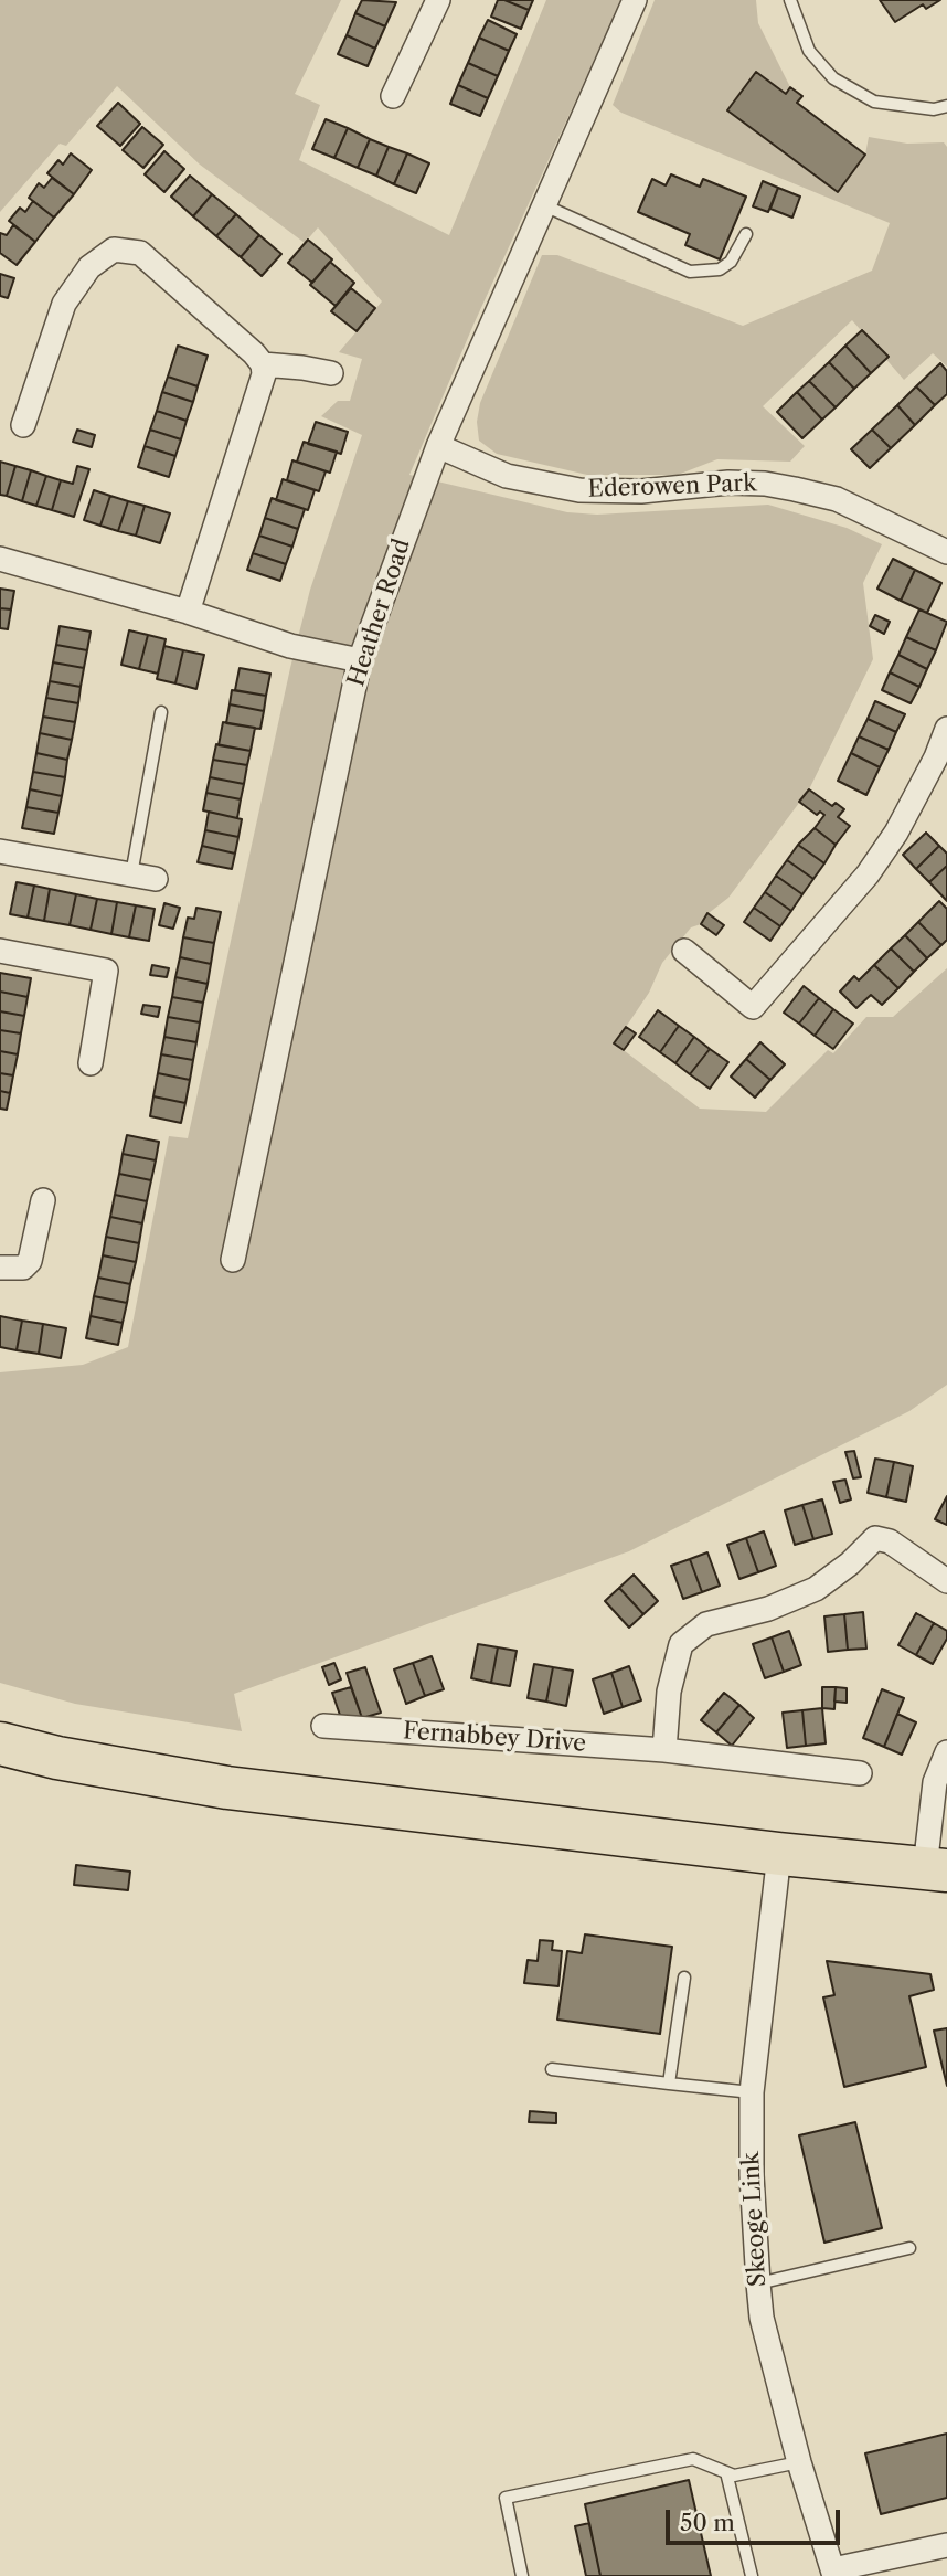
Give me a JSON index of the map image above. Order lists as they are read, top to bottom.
{
  "streets": {
    "street": [
      "Ederowen Park",
      "Heather Road",
      "Fernabbey Drive",
      "Skeoge Link"
    ]
  },
  "crossings": [
    ["Ederowen Park", "Heather Road"]
  ],
  "scale_bar": "50 m"
}
